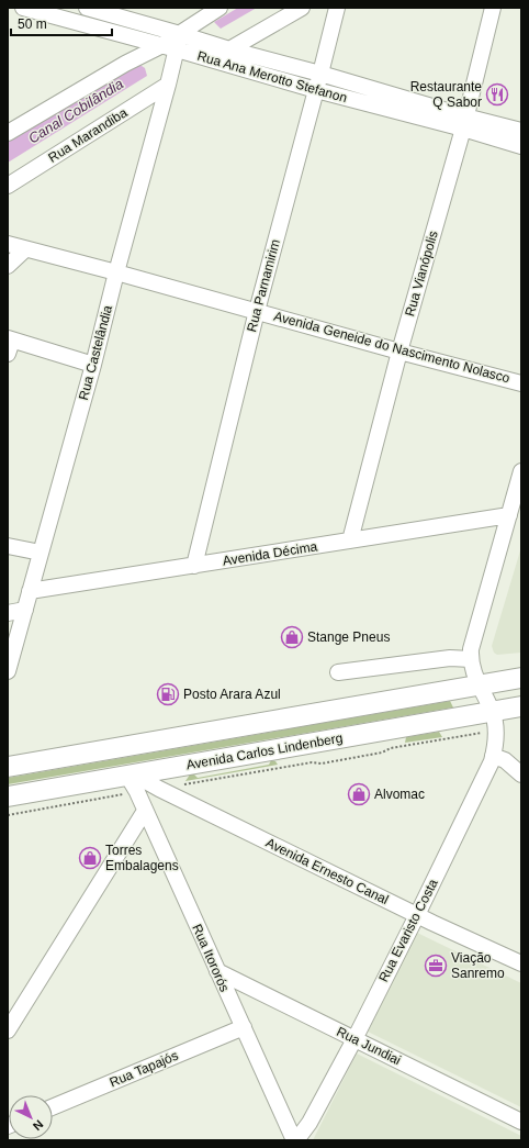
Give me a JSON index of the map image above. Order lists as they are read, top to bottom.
{
  "streets": {
    "main road": ["Avenida Carlos Lindenberg"],
    "street": [
      "Rua Ana Merotto Stefanon",
      "Rua Marandiba",
      "Rua Vianópolis",
      "Rua Parnamirim",
      "Avenida Geneide do Nascimento Nolasco",
      "Rua Castelândia",
      "Avenida Décima",
      "Avenida Ernesto Canal",
      "Rua Evaristo Costa",
      "Rua Itororós",
      "Rua Jundiai",
      "Rua Tapajós"
    ]
  },
  "crossings": [
    ["Rua Ana Merotto Stefanon", "Rua Vianópolis"],
    ["Rua Ana Merotto Stefanon", "Rua Parnamirim"],
    ["Rua Ana Merotto Stefanon", "Rua Castelândia"],
    ["Rua Marandiba", "Rua Castelândia"],
    ["Rua Vianópolis", "Avenida Geneide do Nascimento Nolasco"],
    ["Rua Vianópolis", "Avenida Décima"],
    ["Rua Parnamirim", "Avenida Geneide do Nascimento Nolasco"],
    ["Rua Parnamirim", "Avenida Décima"],
    ["Avenida Geneide do Nascimento Nolasco", "Rua Castelândia"],
    ["Rua Castelândia", "Avenida Décima"],
    ["Avenida Carlos Lindenberg", "Avenida Ernesto Canal"],
    ["Avenida Carlos Lindenberg", "Rua Evaristo Costa"],
    ["Avenida Carlos Lindenberg", "Rua Itororós"],
    ["Avenida Ernesto Canal", "Rua Evaristo Costa"],
    ["Avenida Ernesto Canal", "Rua Itororós"],
    ["Rua Evaristo Costa", "Rua Itororós"],
    ["Rua Evaristo Costa", "Rua Jundiai"],
    ["Rua Itororós", "Rua Jundiai"],
    ["Rua Itororós", "Rua Tapajós"]
  ],
  "water": ["Canal Cobilândia"],
  "places": {
    "restaurant": ["Restaurante Q Sabor"],
    "shop": ["Stange Pneus", "Alvomac", "Torres Embalagens"],
    "fuel station": ["Posto Arara Azul"],
    "office": ["Viação Sanremo"]
  },
  "scale_bar": "50 m",
  "north": "bottom right"
}
